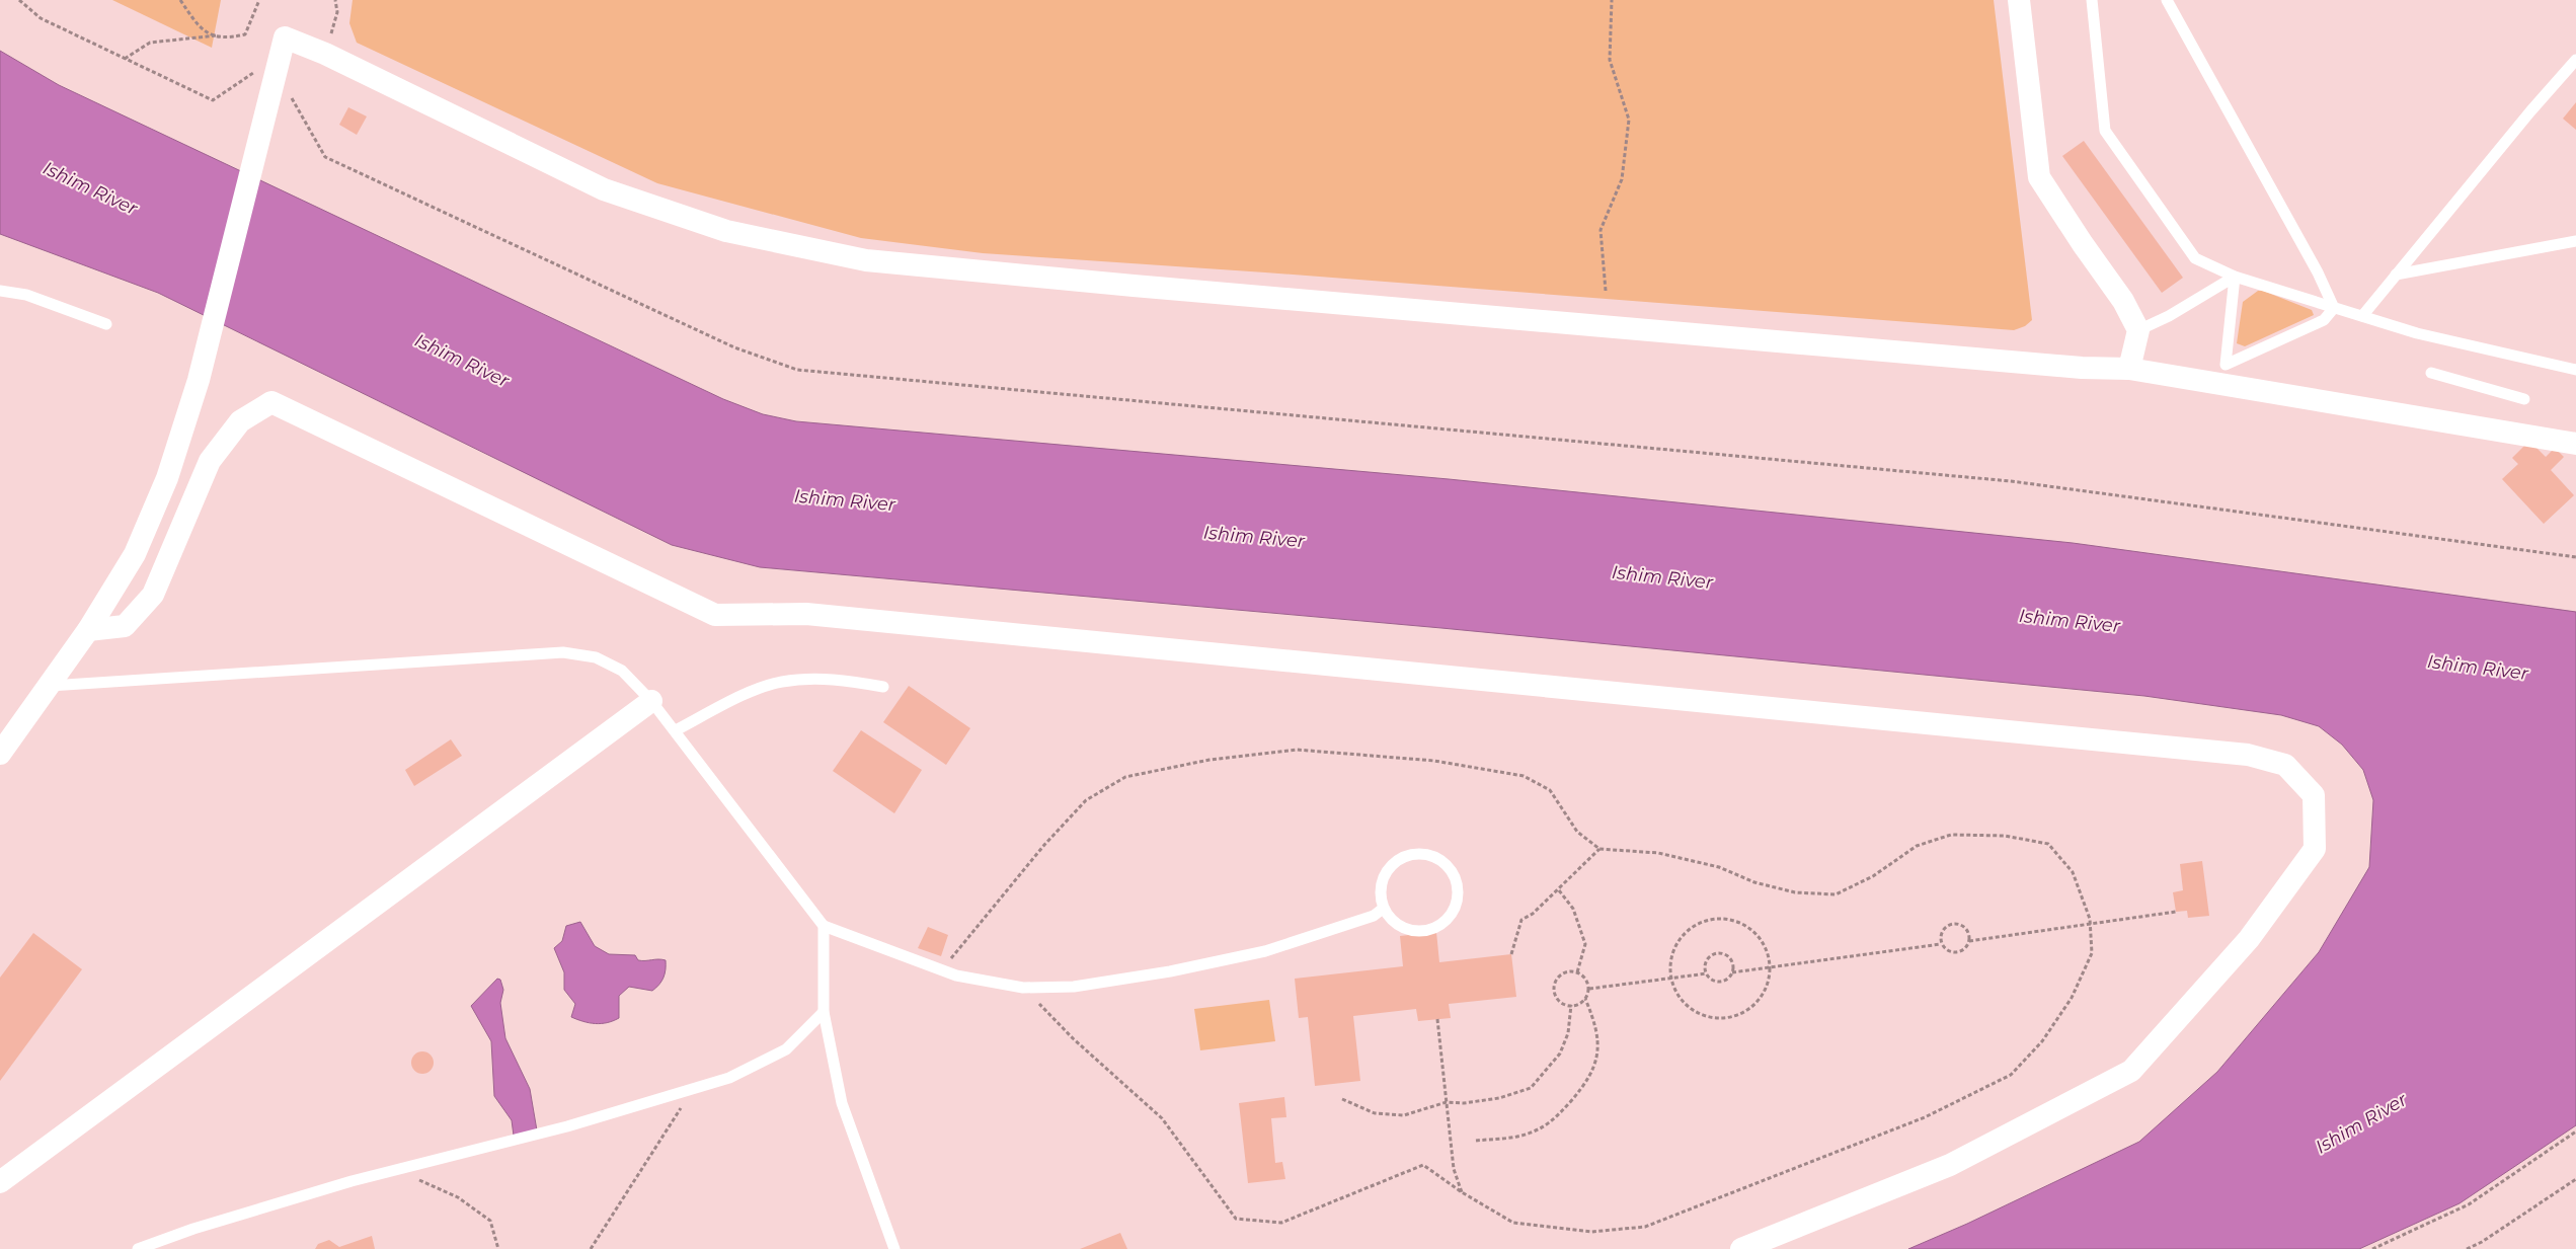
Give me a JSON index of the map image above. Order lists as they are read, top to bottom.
{
  "water": ["Ishim River"]
}
